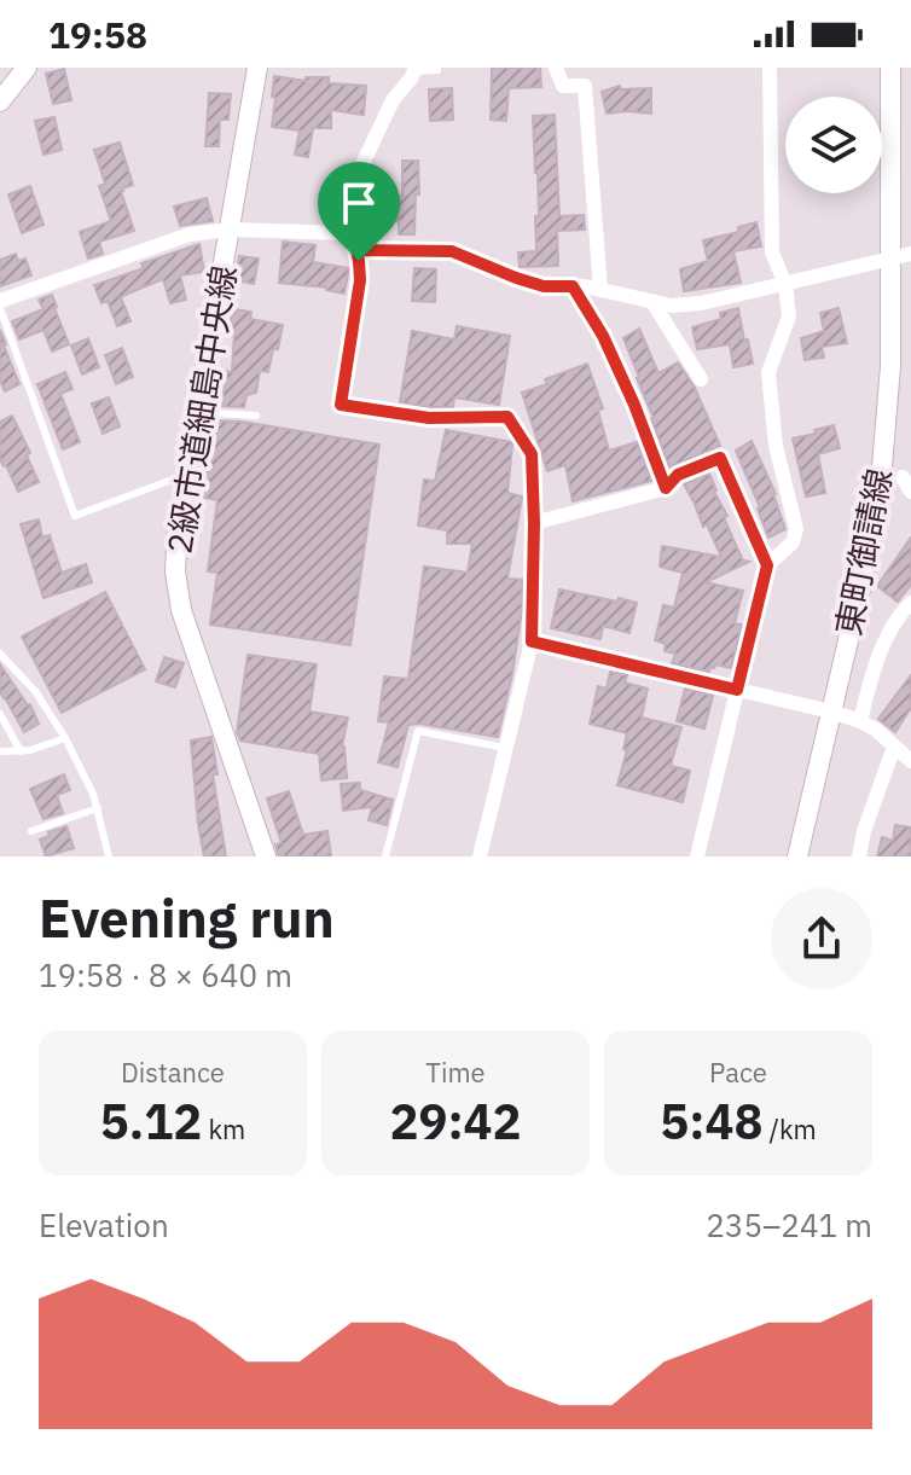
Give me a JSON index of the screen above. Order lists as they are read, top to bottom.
{
  "streets": {
    "street": ["2級市道細島中央線", "東町御請線"]
  },
  "page": {
    "status": "19:58",
    "heading": ["Evening run", "19:58 · 8 × 640 m"],
    "stats": [
      ["Distance", "5.12 km"],
      ["Time", "29:42"],
      ["Pace", "5:48 /km"]
    ],
    "chart": ["Elevation", "235–241 m"]
  }
}
